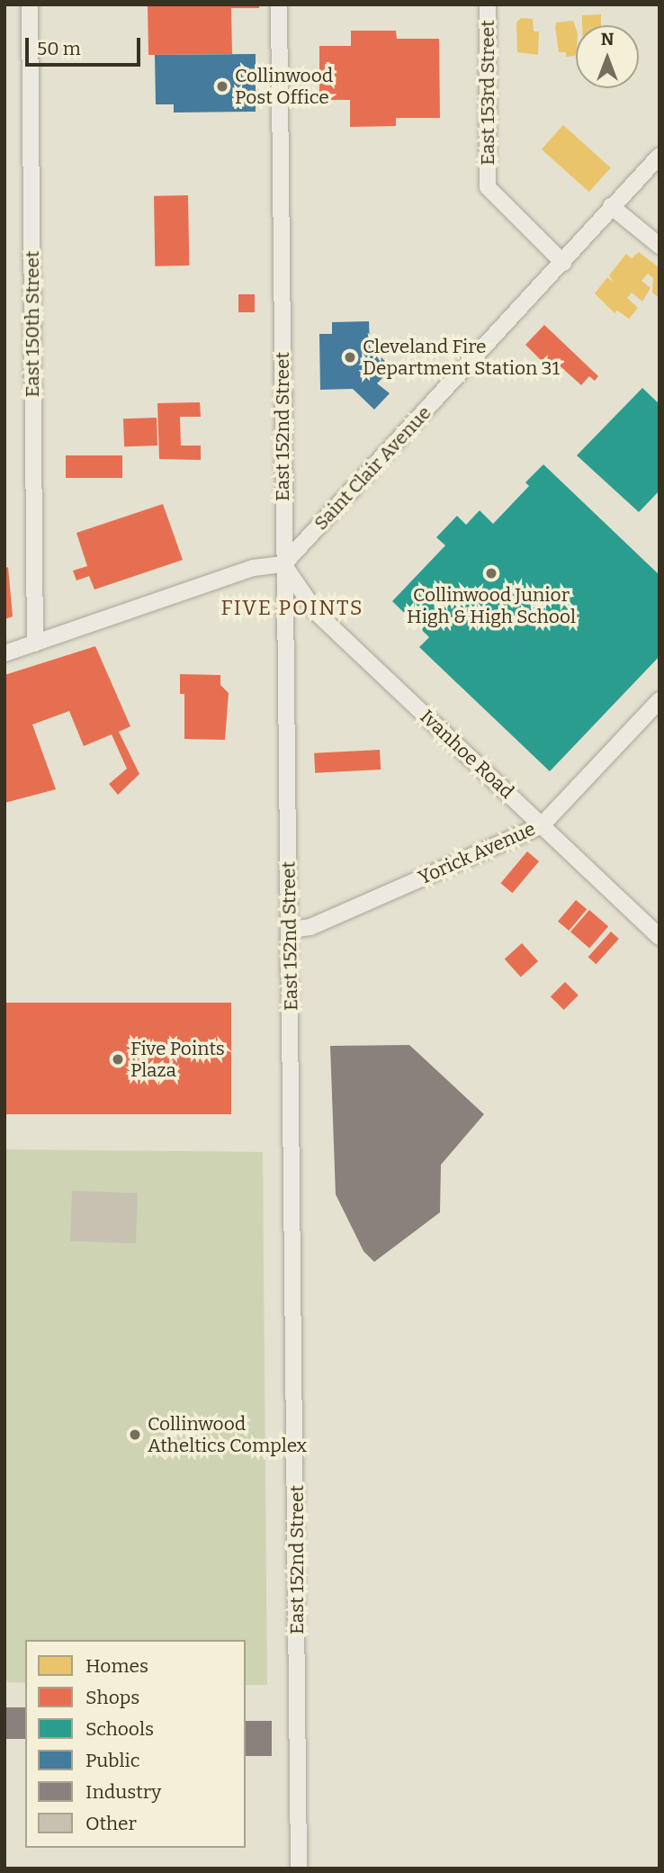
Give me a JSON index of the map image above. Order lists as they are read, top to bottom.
{
  "streets": {
    "street": [
      "East 153rd Street",
      "East 150th Street",
      "East 152nd Street",
      "Saint Clair Avenue",
      "Ivanhoe Road",
      "Yorick Avenue"
    ]
  },
  "crossings": [
    ["East 153rd Street", "Saint Clair Avenue"],
    ["East 152nd Street", "Saint Clair Avenue"],
    ["East 152nd Street", "Ivanhoe Road"],
    ["East 152nd Street", "Yorick Avenue"],
    ["Saint Clair Avenue", "Ivanhoe Road"],
    ["Ivanhoe Road", "Yorick Avenue"]
  ],
  "districts": ["FIVE POINTS"],
  "places": [
    "Collinwood Post Office",
    "Cleveland Fire Department Station 31",
    "Collinwood Junior High & High School",
    "Five Points Plaza",
    "Collinwood Atheltics Complex"
  ],
  "legend": [
    "Homes",
    "Shops",
    "Schools",
    "Public",
    "Industry",
    "Other"
  ],
  "scale_bar": "50 m",
  "north": "top"
}
